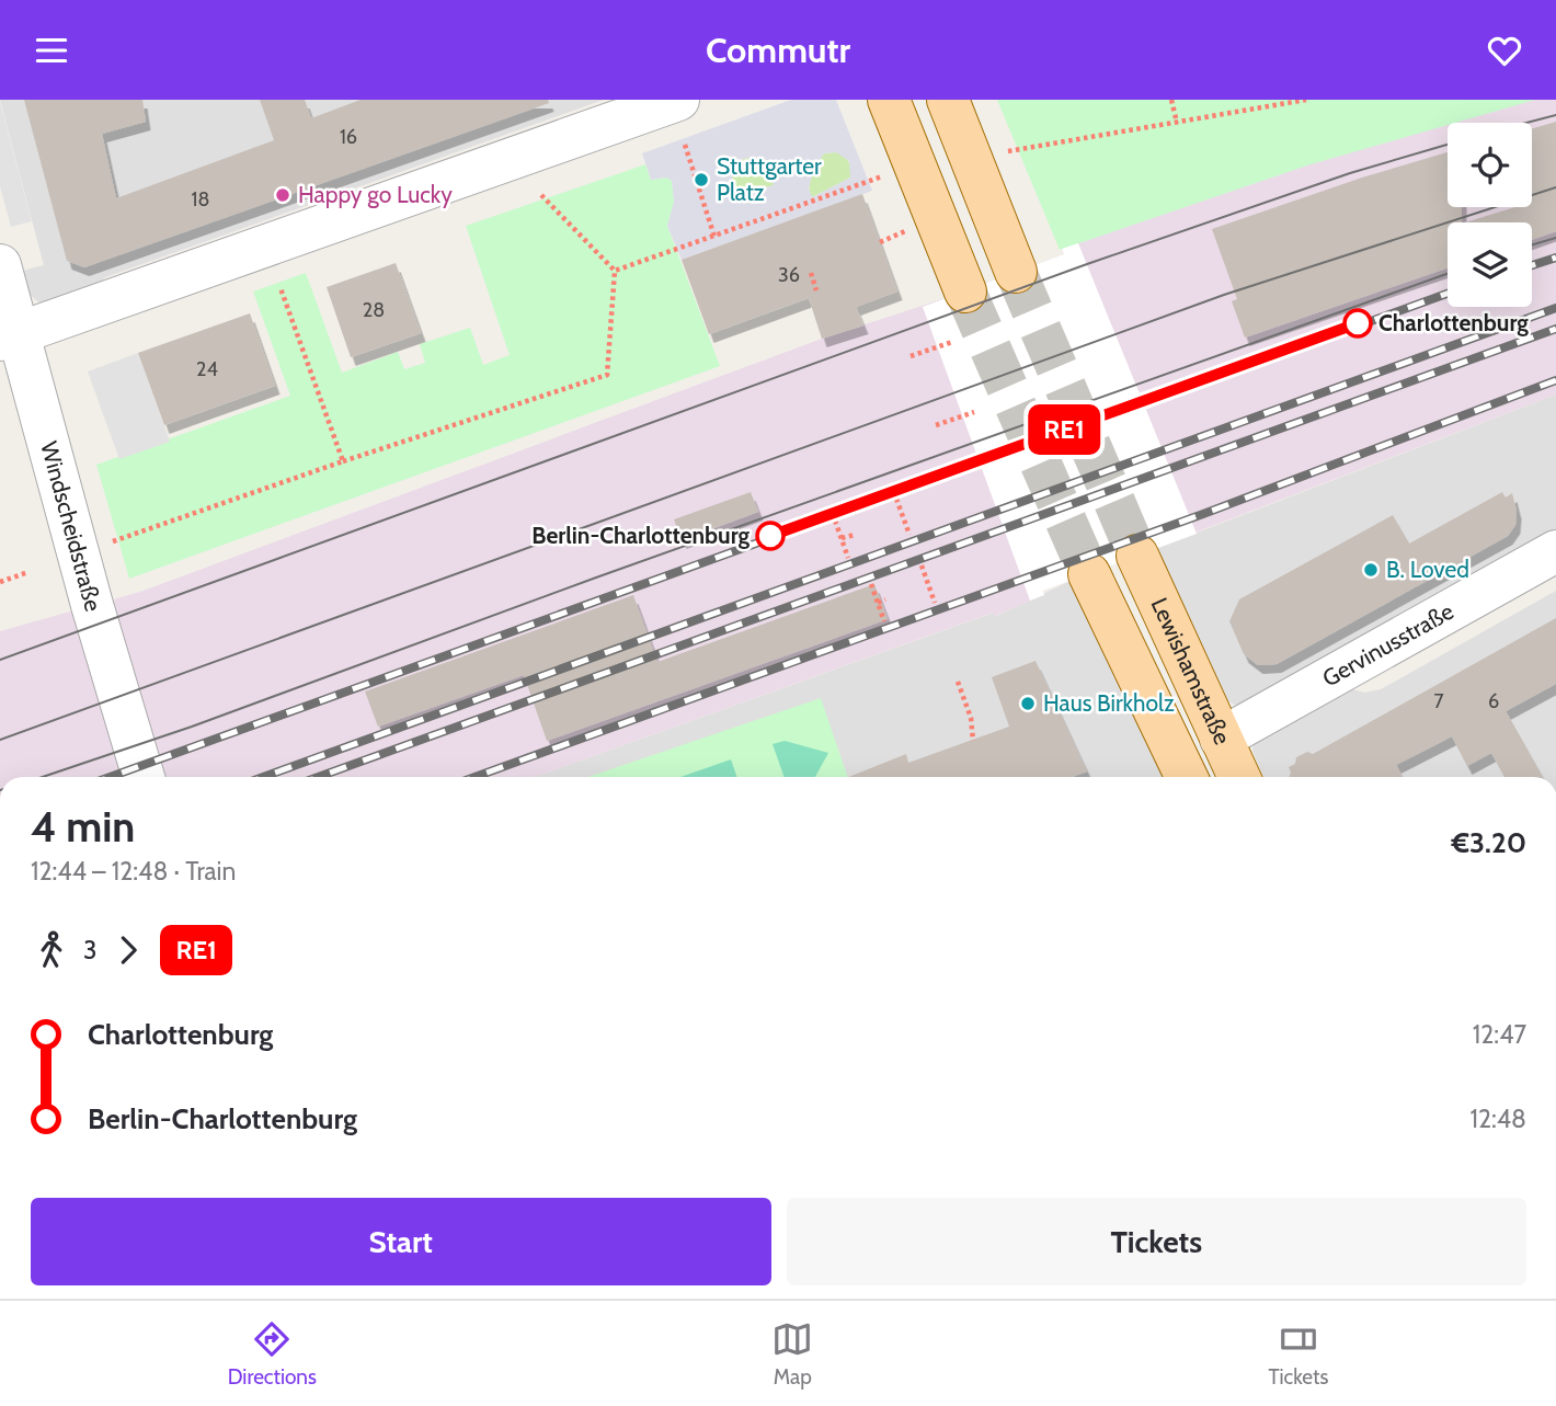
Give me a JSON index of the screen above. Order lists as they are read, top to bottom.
{
  "streets": {
    "main road": ["Lewishamstraße"],
    "street": ["Windscheidstraße", "Gervinusstraße"]
  },
  "crossings": [
    ["Gervinusstraße", "Lewishamstraße"]
  ],
  "places": [
    "Stuttgarter Platz",
    "Happy go Lucky",
    "Charlottenburg",
    "Berlin-Charlottenburg",
    "B. Loved",
    "Haus Birkholz"
  ],
  "house_numbers": [
    "16",
    "18",
    "36",
    "28",
    "24",
    "7",
    "6"
  ],
  "page": {
    "header": "Commutr",
    "on_map": "RE1",
    "heading": ["4 min", "12:44 – 12:48 · Train", "€3.20"],
    "legs": ["3", "RE1"],
    "list": [
      {
        "name": "Charlottenburg",
        "value": "12:47"
      },
      {
        "name": "Berlin-Charlottenburg",
        "value": "12:48"
      }
    ],
    "buttons": ["Start", "Tickets"],
    "tabs": ["Directions", "Map", "Tickets"]
  }
}
